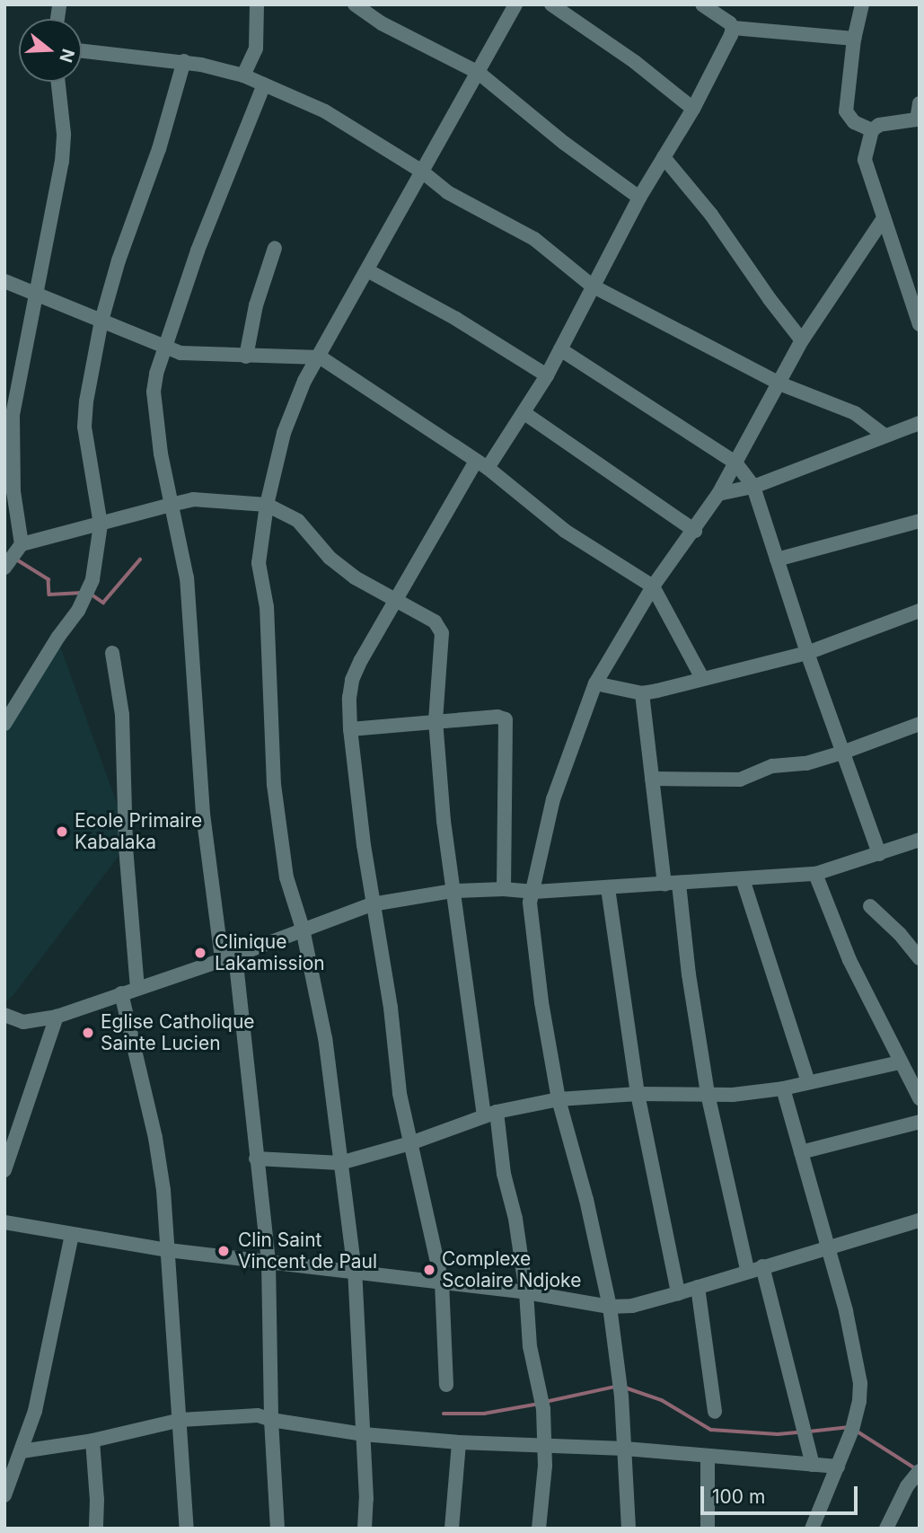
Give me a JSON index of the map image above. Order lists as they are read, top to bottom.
{
  "places": [
    "Ecole Primaire Kabalaka",
    "Clinique Lakamission",
    "Eglise Catholique Sainte Lucien",
    "Clin Saint Vincent de Paul",
    "Complexe Scolaire Ndjoke"
  ],
  "scale_bar": "100 m",
  "north": "right"
}
